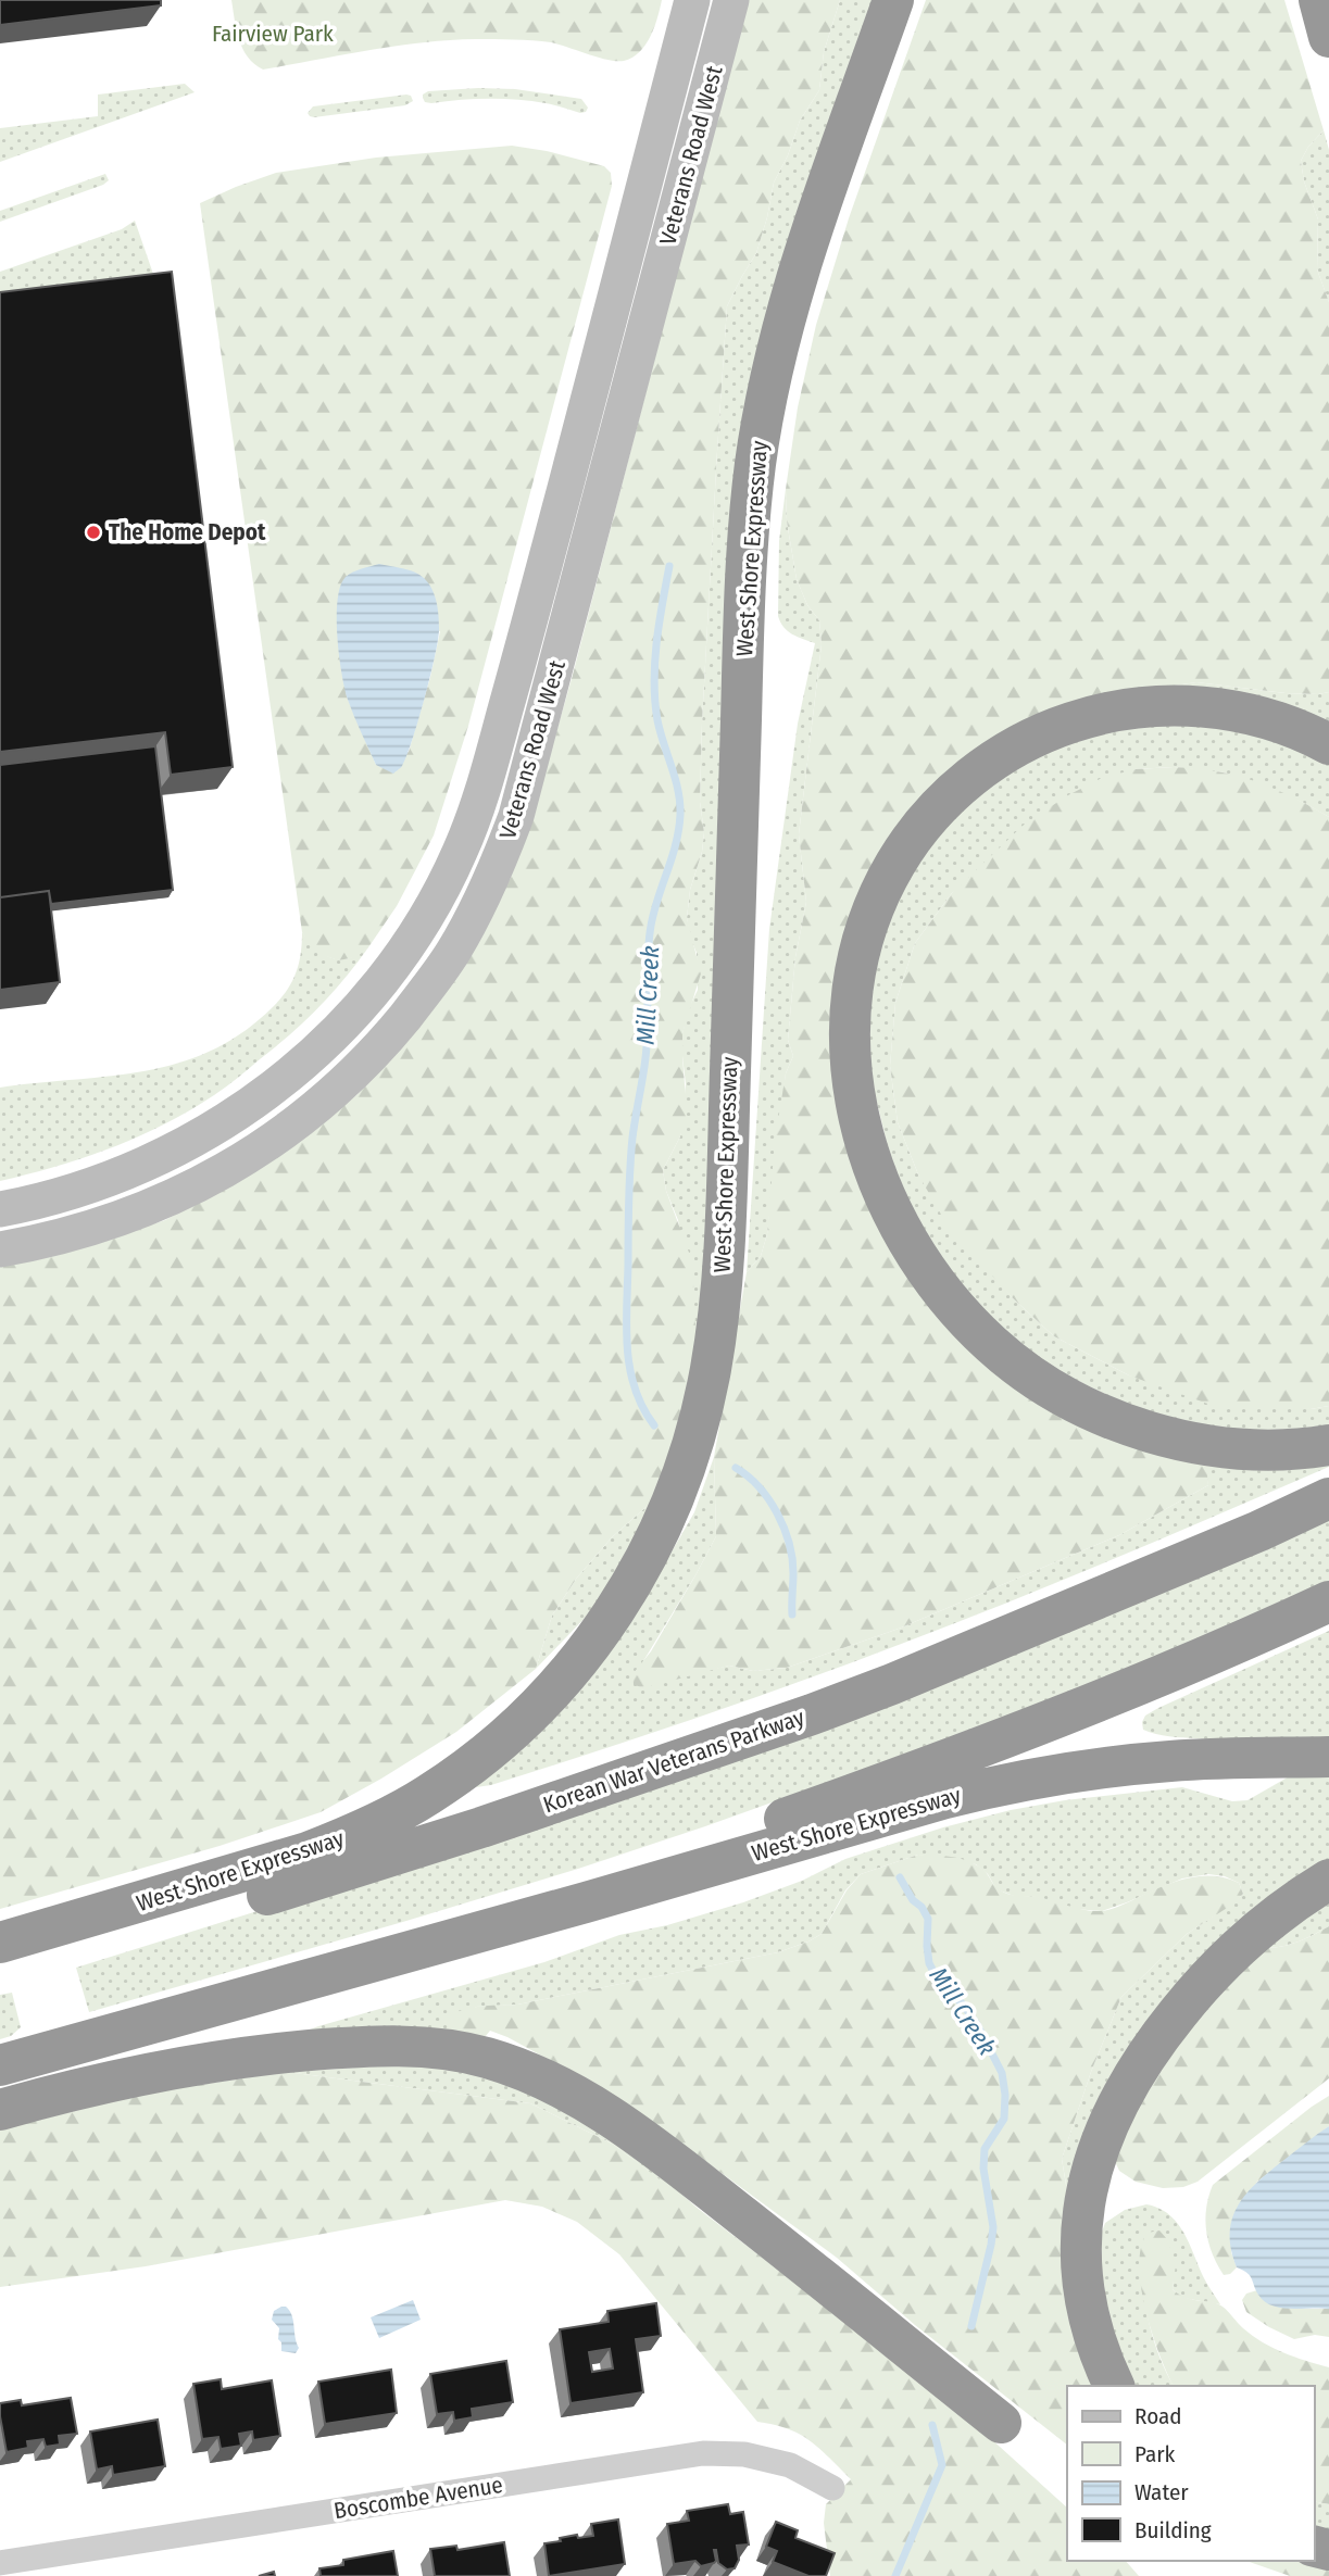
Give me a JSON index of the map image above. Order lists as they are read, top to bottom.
{
  "streets": {
    "highway": ["West Shore Expressway", "Korean War Veterans Parkway"],
    "street": ["Veterans Road West", "Boscombe Avenue"]
  },
  "water": ["Mill Creek"],
  "parks": ["Fairview Park"],
  "places": ["The Home Depot"],
  "legend": [
    "Road",
    "Park",
    "Water",
    "Building"
  ]
}
